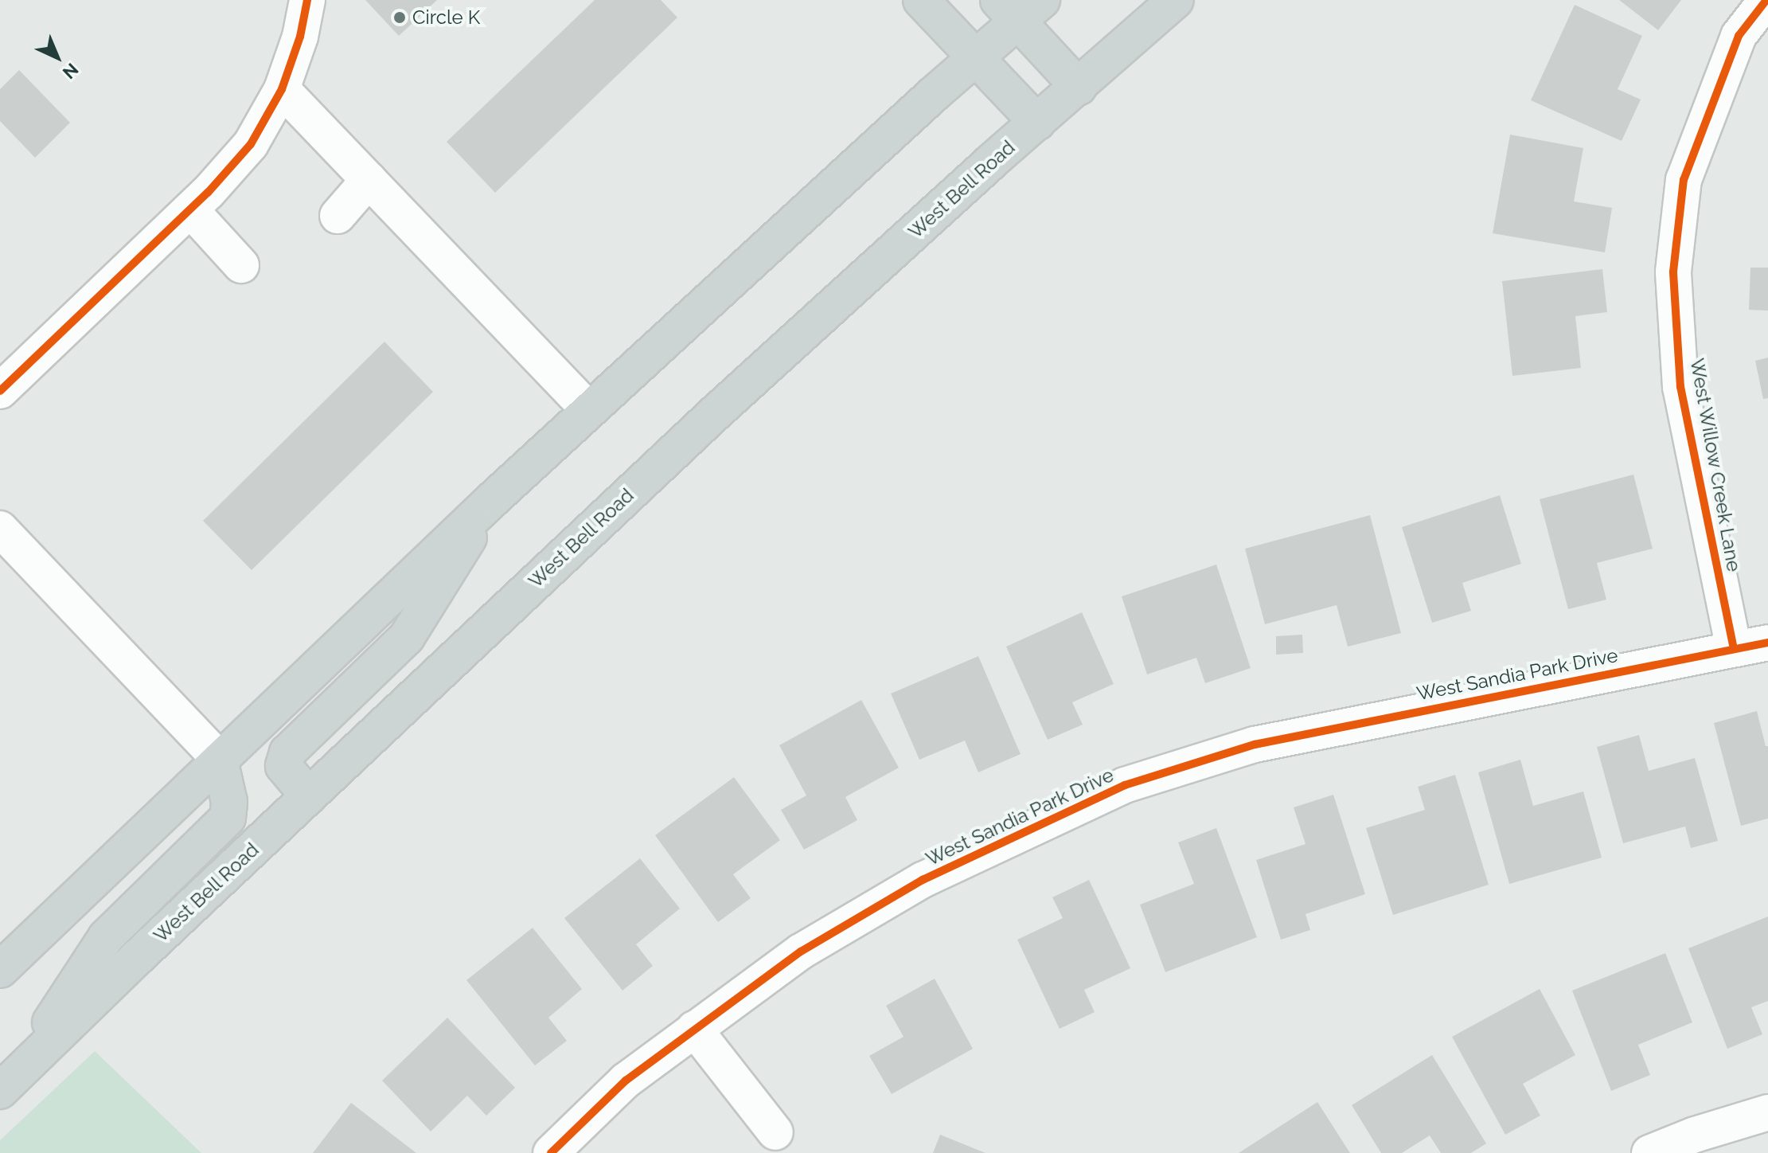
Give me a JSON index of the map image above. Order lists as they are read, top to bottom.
{
  "streets": {
    "main road": ["West Bell Road"],
    "street": ["West Willow Creek Lane", "West Sandia Park Drive"]
  },
  "crossings": [
    ["West Willow Creek Lane", "West Sandia Park Drive"]
  ],
  "places": ["Circle K"],
  "north": "bottom right"
}
